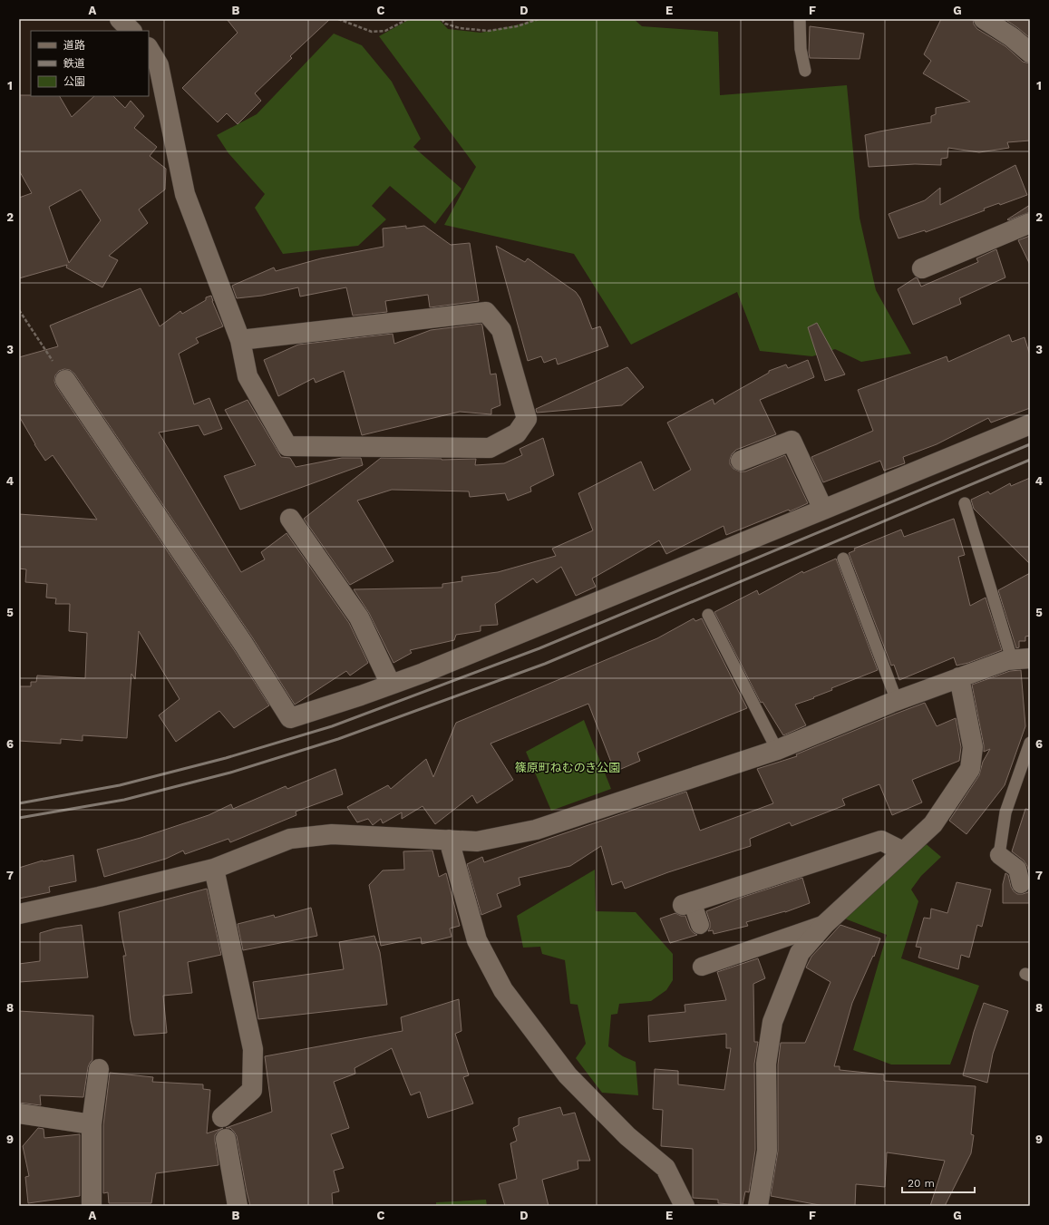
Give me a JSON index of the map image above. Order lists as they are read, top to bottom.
{
  "parks": ["篠原町ねむのき公園"],
  "legend": ["道路", "鉄道", "公園"],
  "scale_bar": "20 m",
  "grid": {
    "columns": [
      "A",
      "B",
      "C",
      "D",
      "E",
      "F",
      "G"
    ],
    "rows": [
      "1",
      "2",
      "3",
      "4",
      "5",
      "6",
      "7",
      "8",
      "9"
    ]
  }
}
